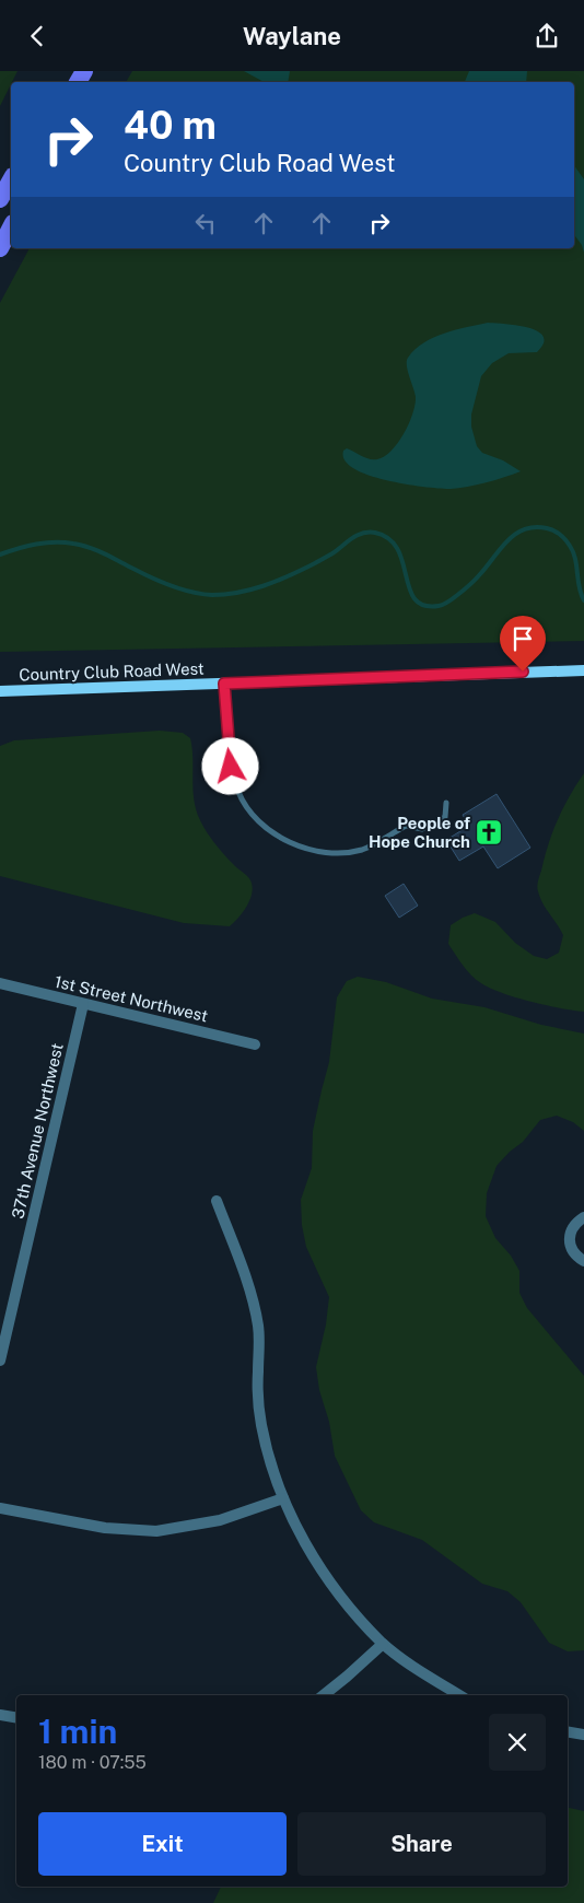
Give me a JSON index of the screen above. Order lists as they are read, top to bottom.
{
  "streets": {
    "main road": ["Country Club Road West"],
    "street": ["1st Street Northwest", "37th Avenue Northwest"]
  },
  "crossings": [
    ["1st Street Northwest", "37th Avenue Northwest"]
  ],
  "places": {
    "church": ["People of Hope Church"]
  },
  "page": {
    "header": "Waylane",
    "turn": ["40 m", "Country Club Road West"],
    "heading": ["1 min", "180 m · 07:55"],
    "buttons": ["Exit", "Share"]
  }
}
